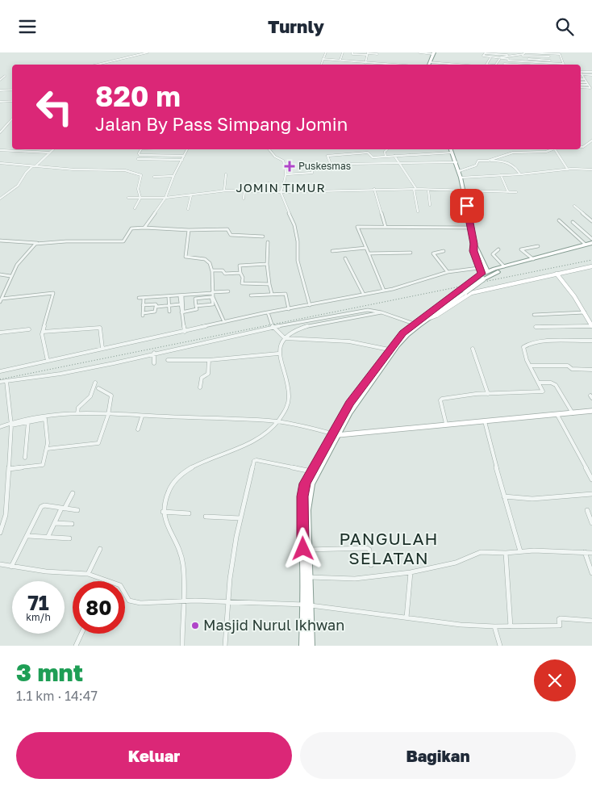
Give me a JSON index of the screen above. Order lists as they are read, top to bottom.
{
  "districts": ["JOMIN TIMUR", "PANGULAH SELATAN"],
  "places": {
    "health": ["Puskesmas"],
    "other": ["Masjid Nurul Ikhwan"]
  },
  "page": {
    "header": "Turnly",
    "turn": ["820 m", "Jalan By Pass Simpang Jomin"],
    "speed": "71 km/h",
    "limit": "80",
    "heading": ["3 mnt", "1.1 km · 14:47"],
    "buttons": ["Keluar", "Bagikan"]
  }
}
